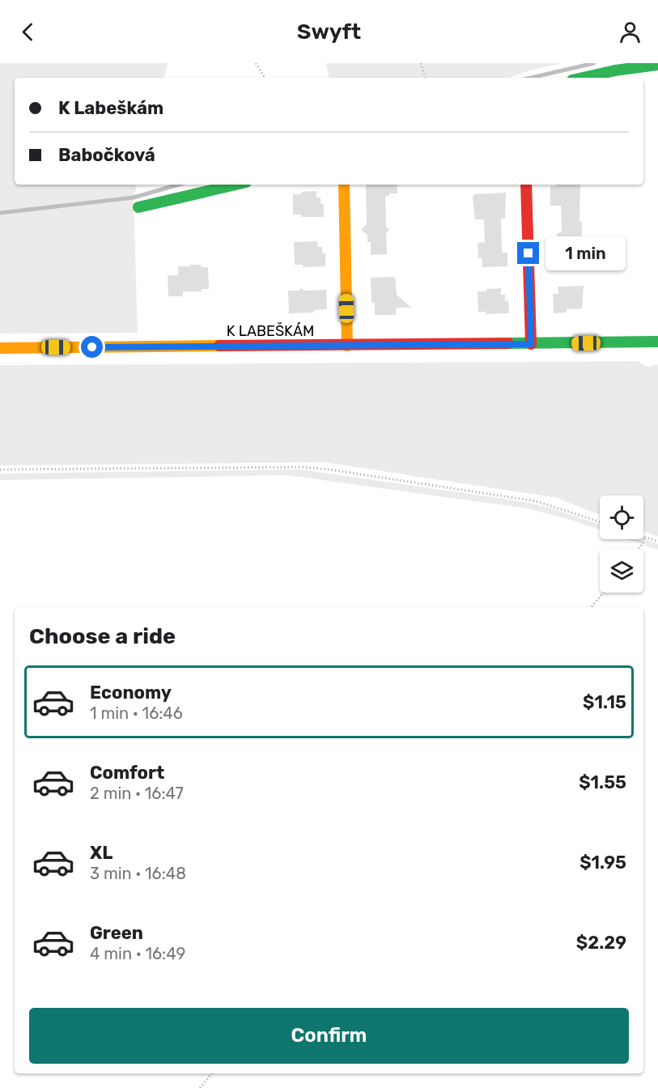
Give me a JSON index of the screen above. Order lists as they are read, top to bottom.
{
  "streets": {
    "street": ["K LABEŠKÁM"]
  },
  "page": {
    "header": "Swyft",
    "banner": ["K Labeškám", "Babočková"],
    "bubble": "1 min",
    "heading": "Choose a ride",
    "list": [
      {
        "name": "Economy",
        "note": "1 min · 16:46",
        "value": "$1.15"
      },
      {
        "name": "Comfort",
        "note": "2 min · 16:47",
        "value": "$1.55"
      },
      {
        "name": "XL",
        "note": "3 min · 16:48",
        "value": "$1.95"
      },
      {
        "name": "Green",
        "note": "4 min · 16:49",
        "value": "$2.29"
      }
    ],
    "buttons": "Confirm"
  }
}
